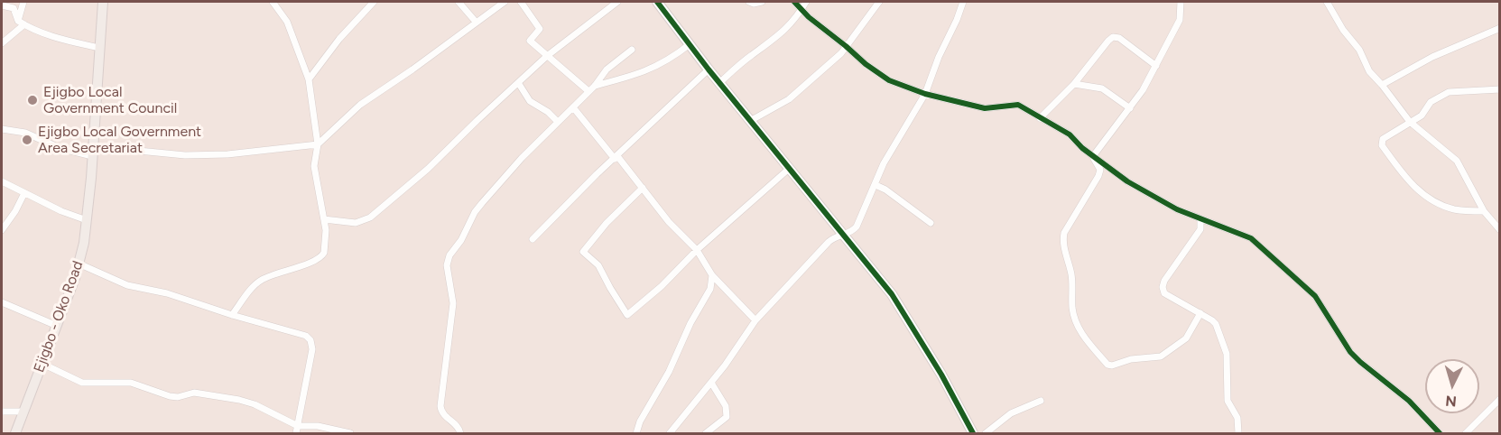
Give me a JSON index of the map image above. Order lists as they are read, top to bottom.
{
  "streets": {
    "main road": ["Ejigbo - Oko Road"]
  },
  "places": ["Ejigbo Local Government Council", "Ejigbo Local Government Area Secretariat"],
  "north": "bottom"
}
